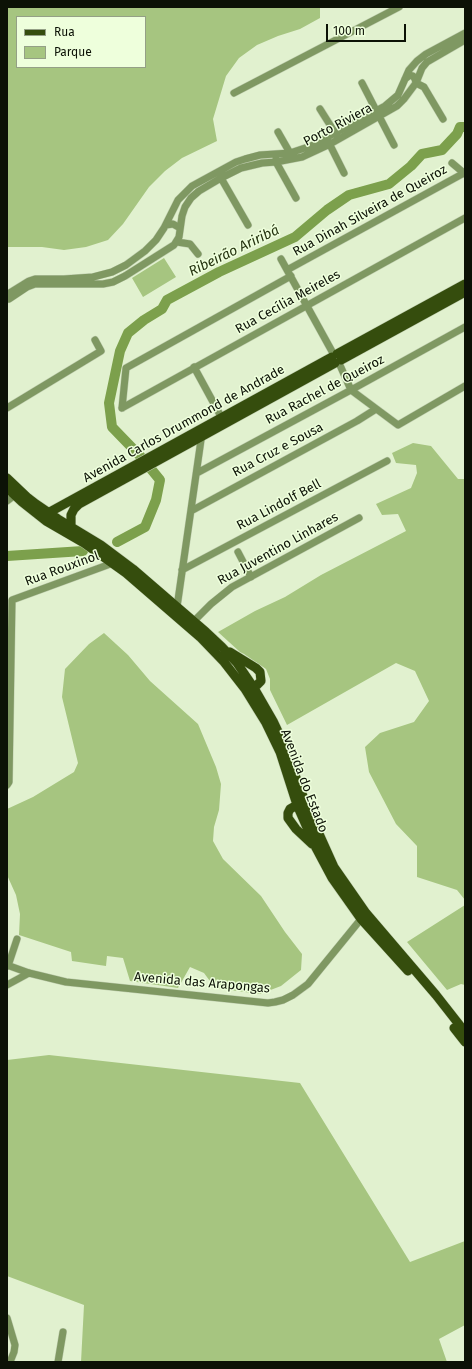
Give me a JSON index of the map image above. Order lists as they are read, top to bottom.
{
  "streets": {
    "main road": ["Avenida Carlos Drummond de Andrade", "Avenida do Estado"],
    "street": [
      "Porto Riviera",
      "Rua Dinah Silveira de Queiroz",
      "Rua Cecília Meireles",
      "Rua Rachel de Queiroz",
      "Rua Cruz e Sousa",
      "Rua Lindolf Bell",
      "Rua Juventino Linhares",
      "Rua Rouxinol",
      "Avenida das Arapongas"
    ]
  },
  "crossings": [
    ["Rua Dinah Silveira de Queiroz", "Rua Cecília Meireles"],
    ["Rua Juventino Linhares", "Avenida do Estado"],
    ["Rua Rouxinol", "Avenida do Estado"],
    ["Avenida do Estado", "Avenida das Arapongas"]
  ],
  "water": ["Ribeirão Ariribá"],
  "legend": ["Rua", "Parque"],
  "scale_bar": "100 m"
}
